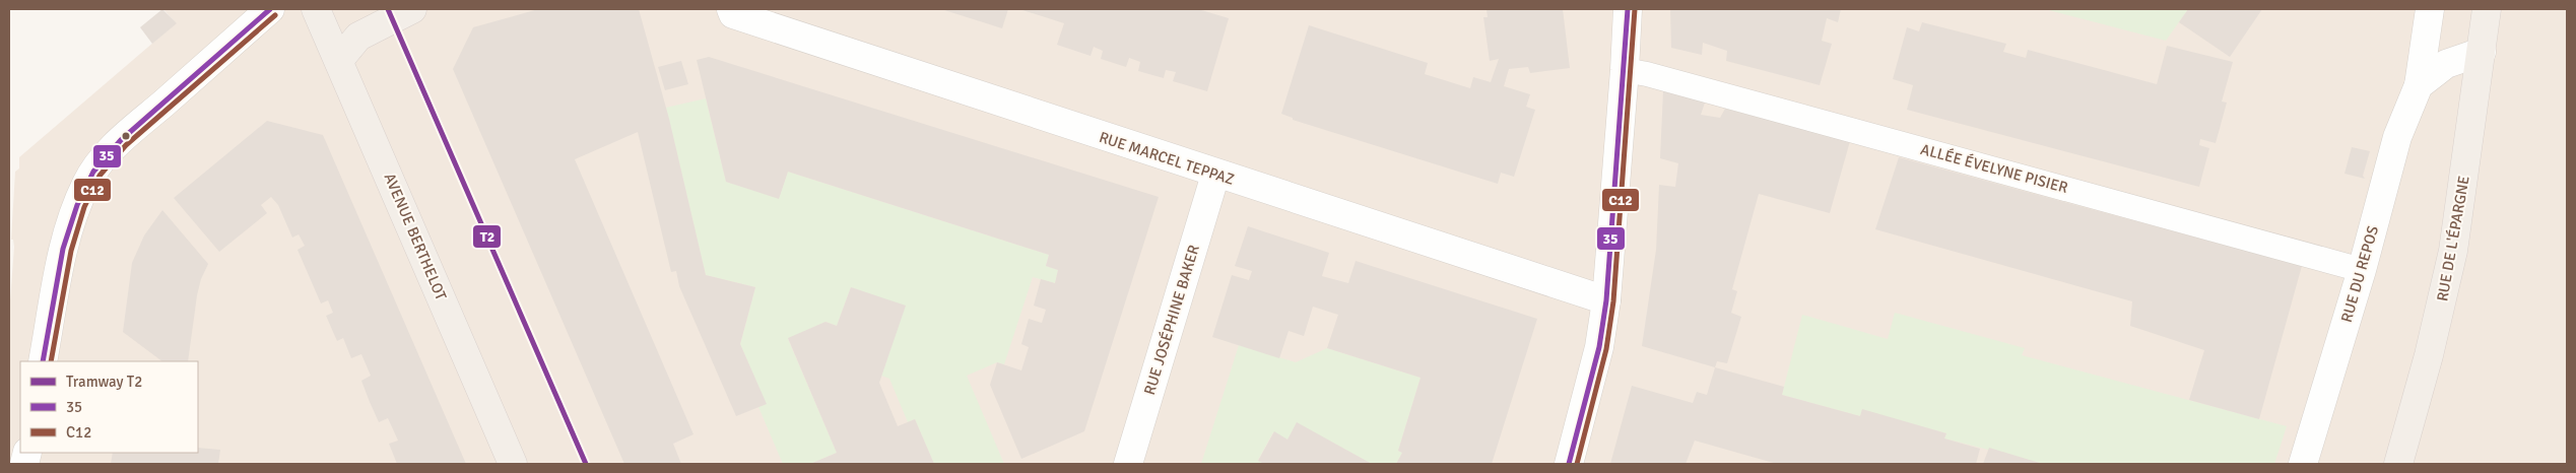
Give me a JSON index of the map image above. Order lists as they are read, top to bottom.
{
  "streets": {
    "main road": ["AVENUE BERTHELOT", "RUE DE L'ÉPARGNE"],
    "street": [
      "RUE MARCEL TEPPAZ",
      "ALLÉE ÉVELYNE PISIER",
      "RUE DU REPOS",
      "RUE JOSÉPHINE BAKER"
    ]
  },
  "crossings": [
    ["RUE MARCEL TEPPAZ", "RUE JOSÉPHINE BAKER"],
    ["ALLÉE ÉVELYNE PISIER", "RUE DU REPOS"],
    ["RUE DE L'ÉPARGNE", "RUE DU REPOS"]
  ],
  "lines": ["tram line T2", "transit line 35", "transit line C12"],
  "legend": ["Tramway T2", "35", "C12"]
}
